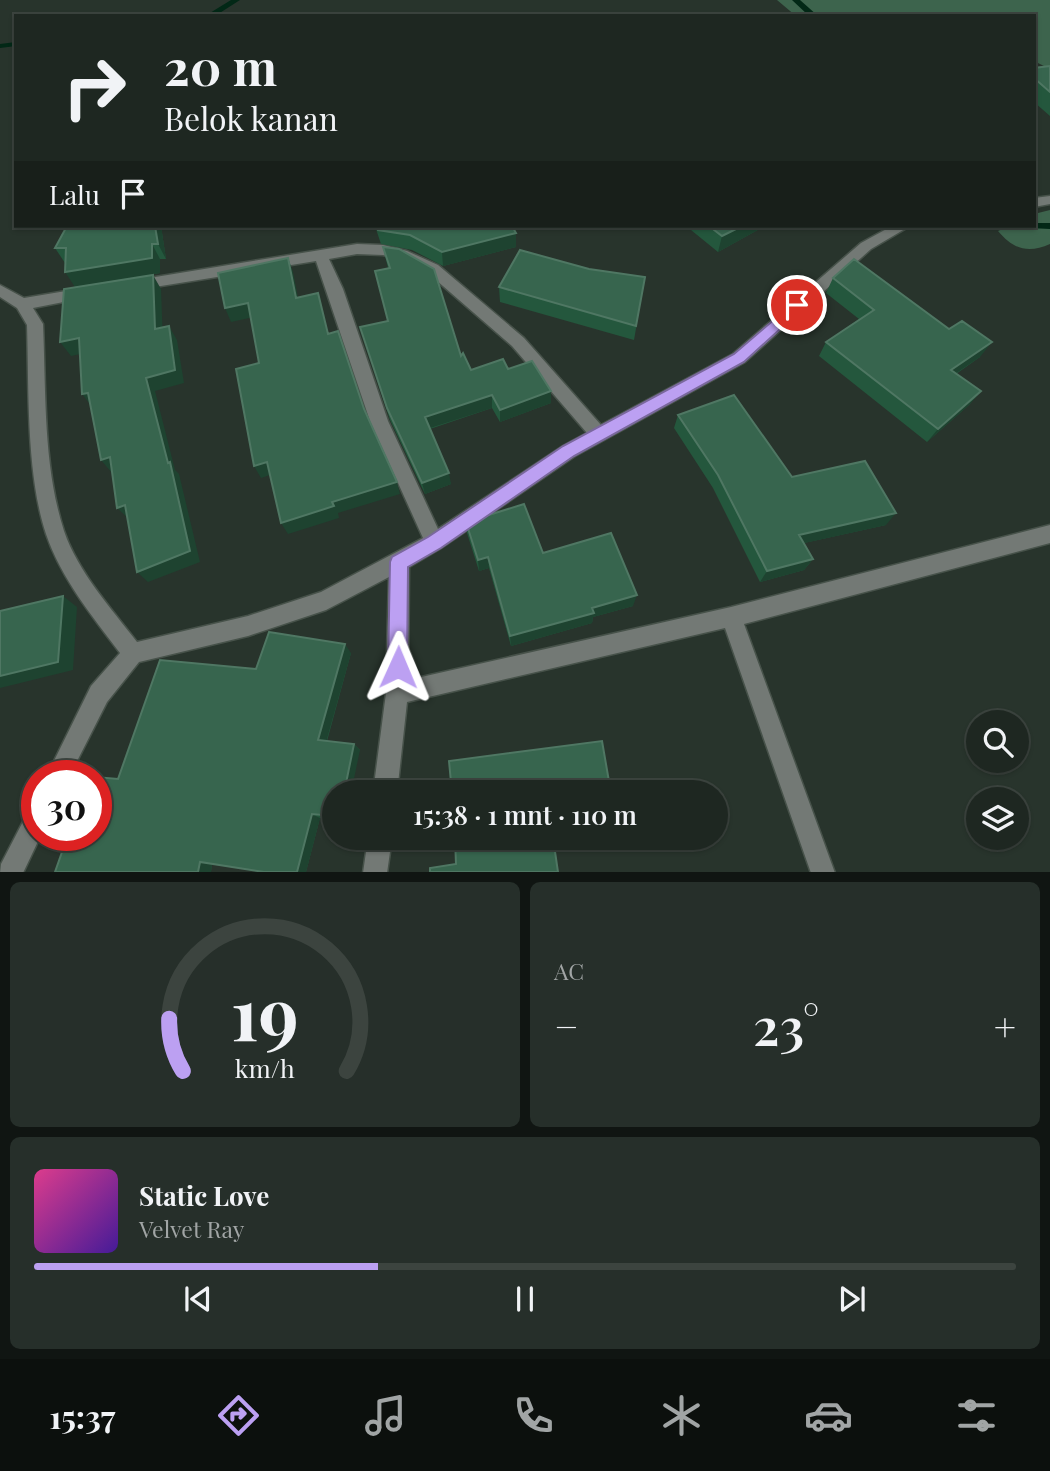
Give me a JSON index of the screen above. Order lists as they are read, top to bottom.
{
  "page": {
    "turn": ["20 m", "Belok kanan"],
    "then": "Lalu",
    "limit": "30",
    "trip": "15:38 · 1 mnt · 110 m",
    "tile": "AC",
    "heat": ["−", "23°", "+"],
    "song": ["Static Love", "Velvet Ray"],
    "tabs": "15:37",
    "gauge": ["19", "km/h"]
  }
}
